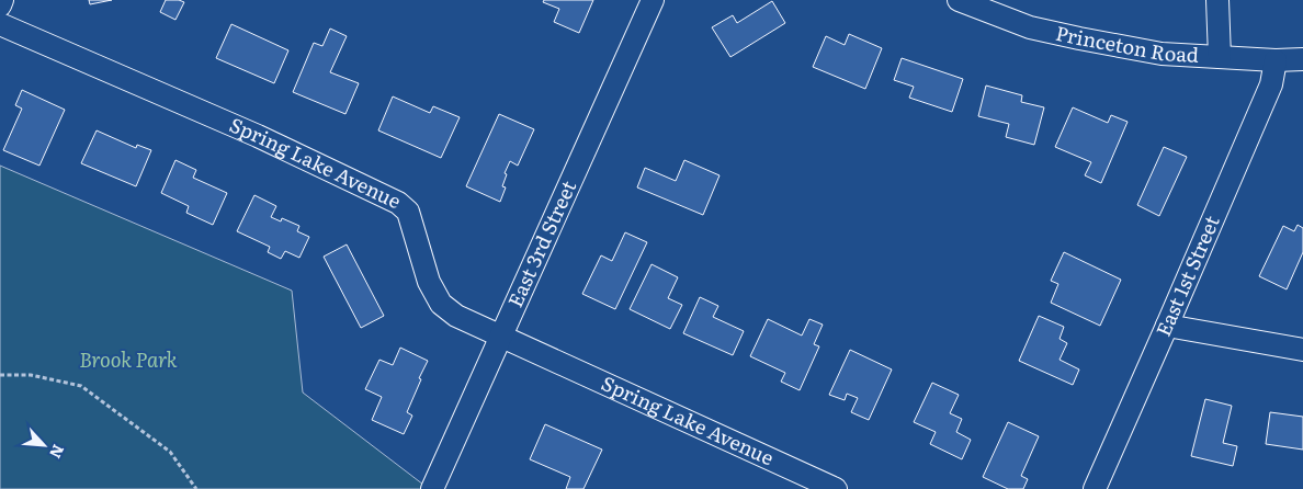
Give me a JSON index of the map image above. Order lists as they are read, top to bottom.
{
  "streets": {
    "street": [
      "Princeton Road",
      "Spring Lake Avenue",
      "East 3rd Street",
      "East 1st Street"
    ]
  },
  "crossings": [
    ["Princeton Road", "East 1st Street"],
    ["Spring Lake Avenue", "East 3rd Street"]
  ],
  "parks": ["Brook Park"],
  "north": "bottom right"
}
